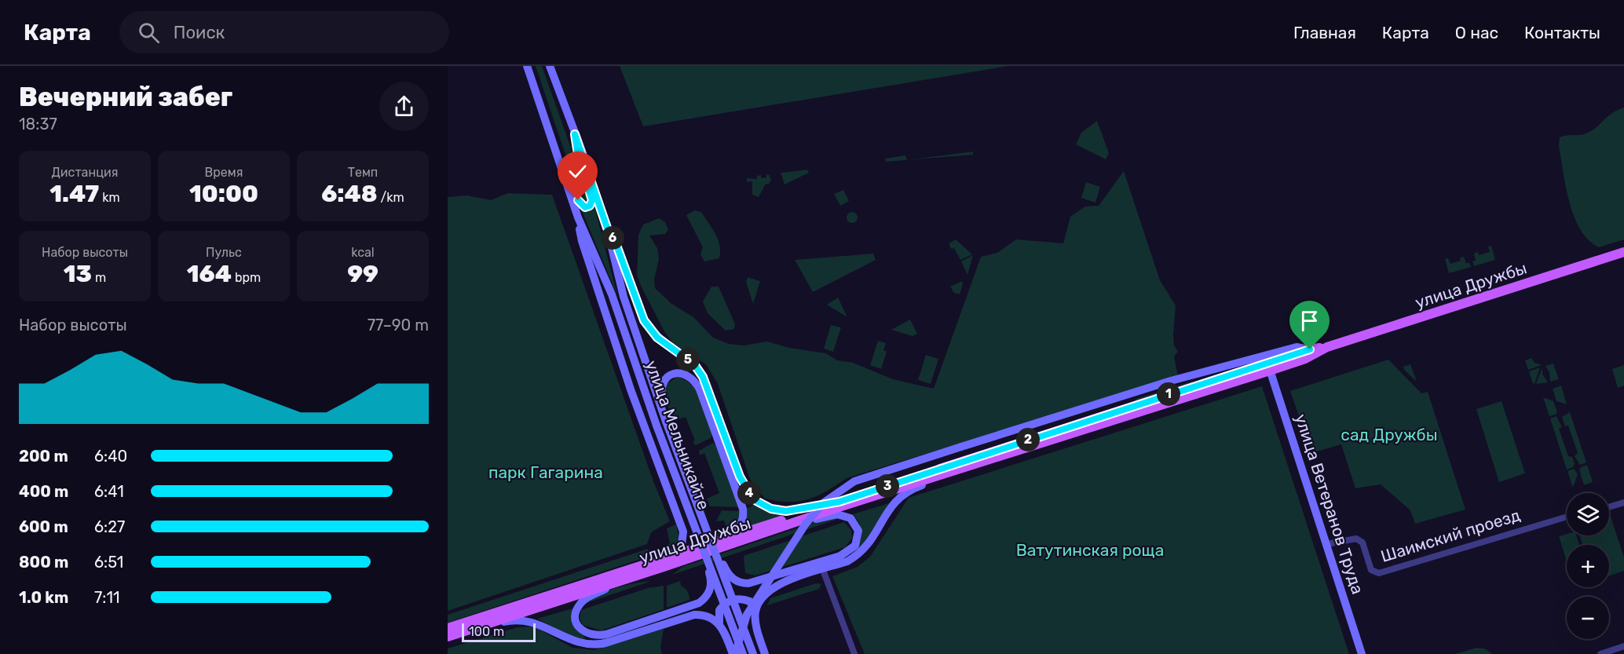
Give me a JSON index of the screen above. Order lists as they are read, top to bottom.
{
  "streets": {
    "main road": ["улица Дружбы", "улица Мельникайте", "улица Ветеранов Труда"],
    "street": ["Шаимский проезд"]
  },
  "crossings": [
    ["улица Дружбы", "улица Ветеранов Труда"],
    ["улица Ветеранов Труда", "Шаимский проезд"]
  ],
  "parks": ["сад Дружбы", "парк Гагарина", "Ватутинская роща"],
  "scale_bar": "100 m",
  "page": {
    "header": "Карта",
    "search": "Поиск",
    "nav": [
      "Главная",
      "Карта",
      "О нас",
      "Контакты"
    ],
    "heading": ["Вечерний забег", "18:37"],
    "stats": [
      ["Дистанция", "1.47 km"],
      ["Время", "10:00"],
      ["Темп", "6:48 /km"],
      ["Набор высоты", "13 m"],
      ["Пульс", "164 bpm"],
      ["kcal", "99"]
    ],
    "pins": [
      "6",
      "5",
      "1",
      "2",
      "3",
      "4"
    ],
    "chart": ["Набор высоты", "77–90 m"],
    "list": [
      {
        "name": "200 m",
        "note": "6:40"
      },
      {
        "name": "400 m",
        "note": "6:41"
      },
      {
        "name": "600 m",
        "note": "6:27"
      },
      {
        "name": "800 m",
        "note": "6:51"
      },
      {
        "name": "1.0 km",
        "note": "7:11"
      }
    ],
    "map_buttons": ["+", "−"],
    "scale": "100 m"
  }
}
